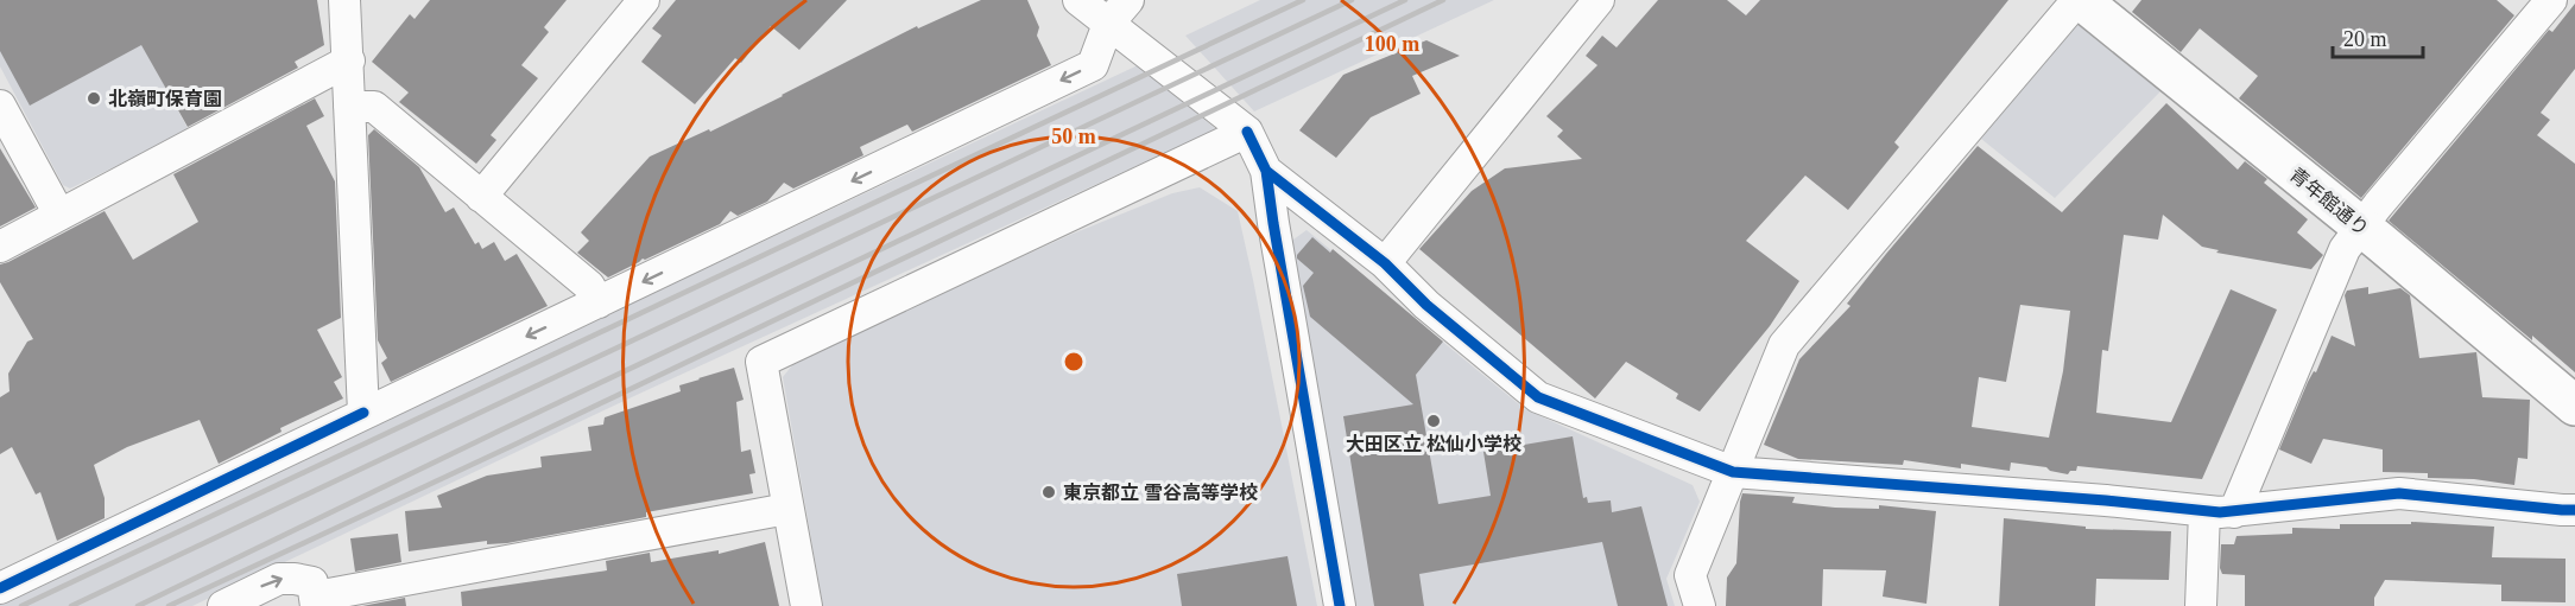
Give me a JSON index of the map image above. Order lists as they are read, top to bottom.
{
  "streets": {
    "street": ["青年館通り"]
  },
  "places": ["北嶺町保育園", "大田区立 松仙小学校", "東京都立 雪谷高等学校"],
  "scale_bar": "20 m",
  "rings": ["100 m", "50 m"]
}
